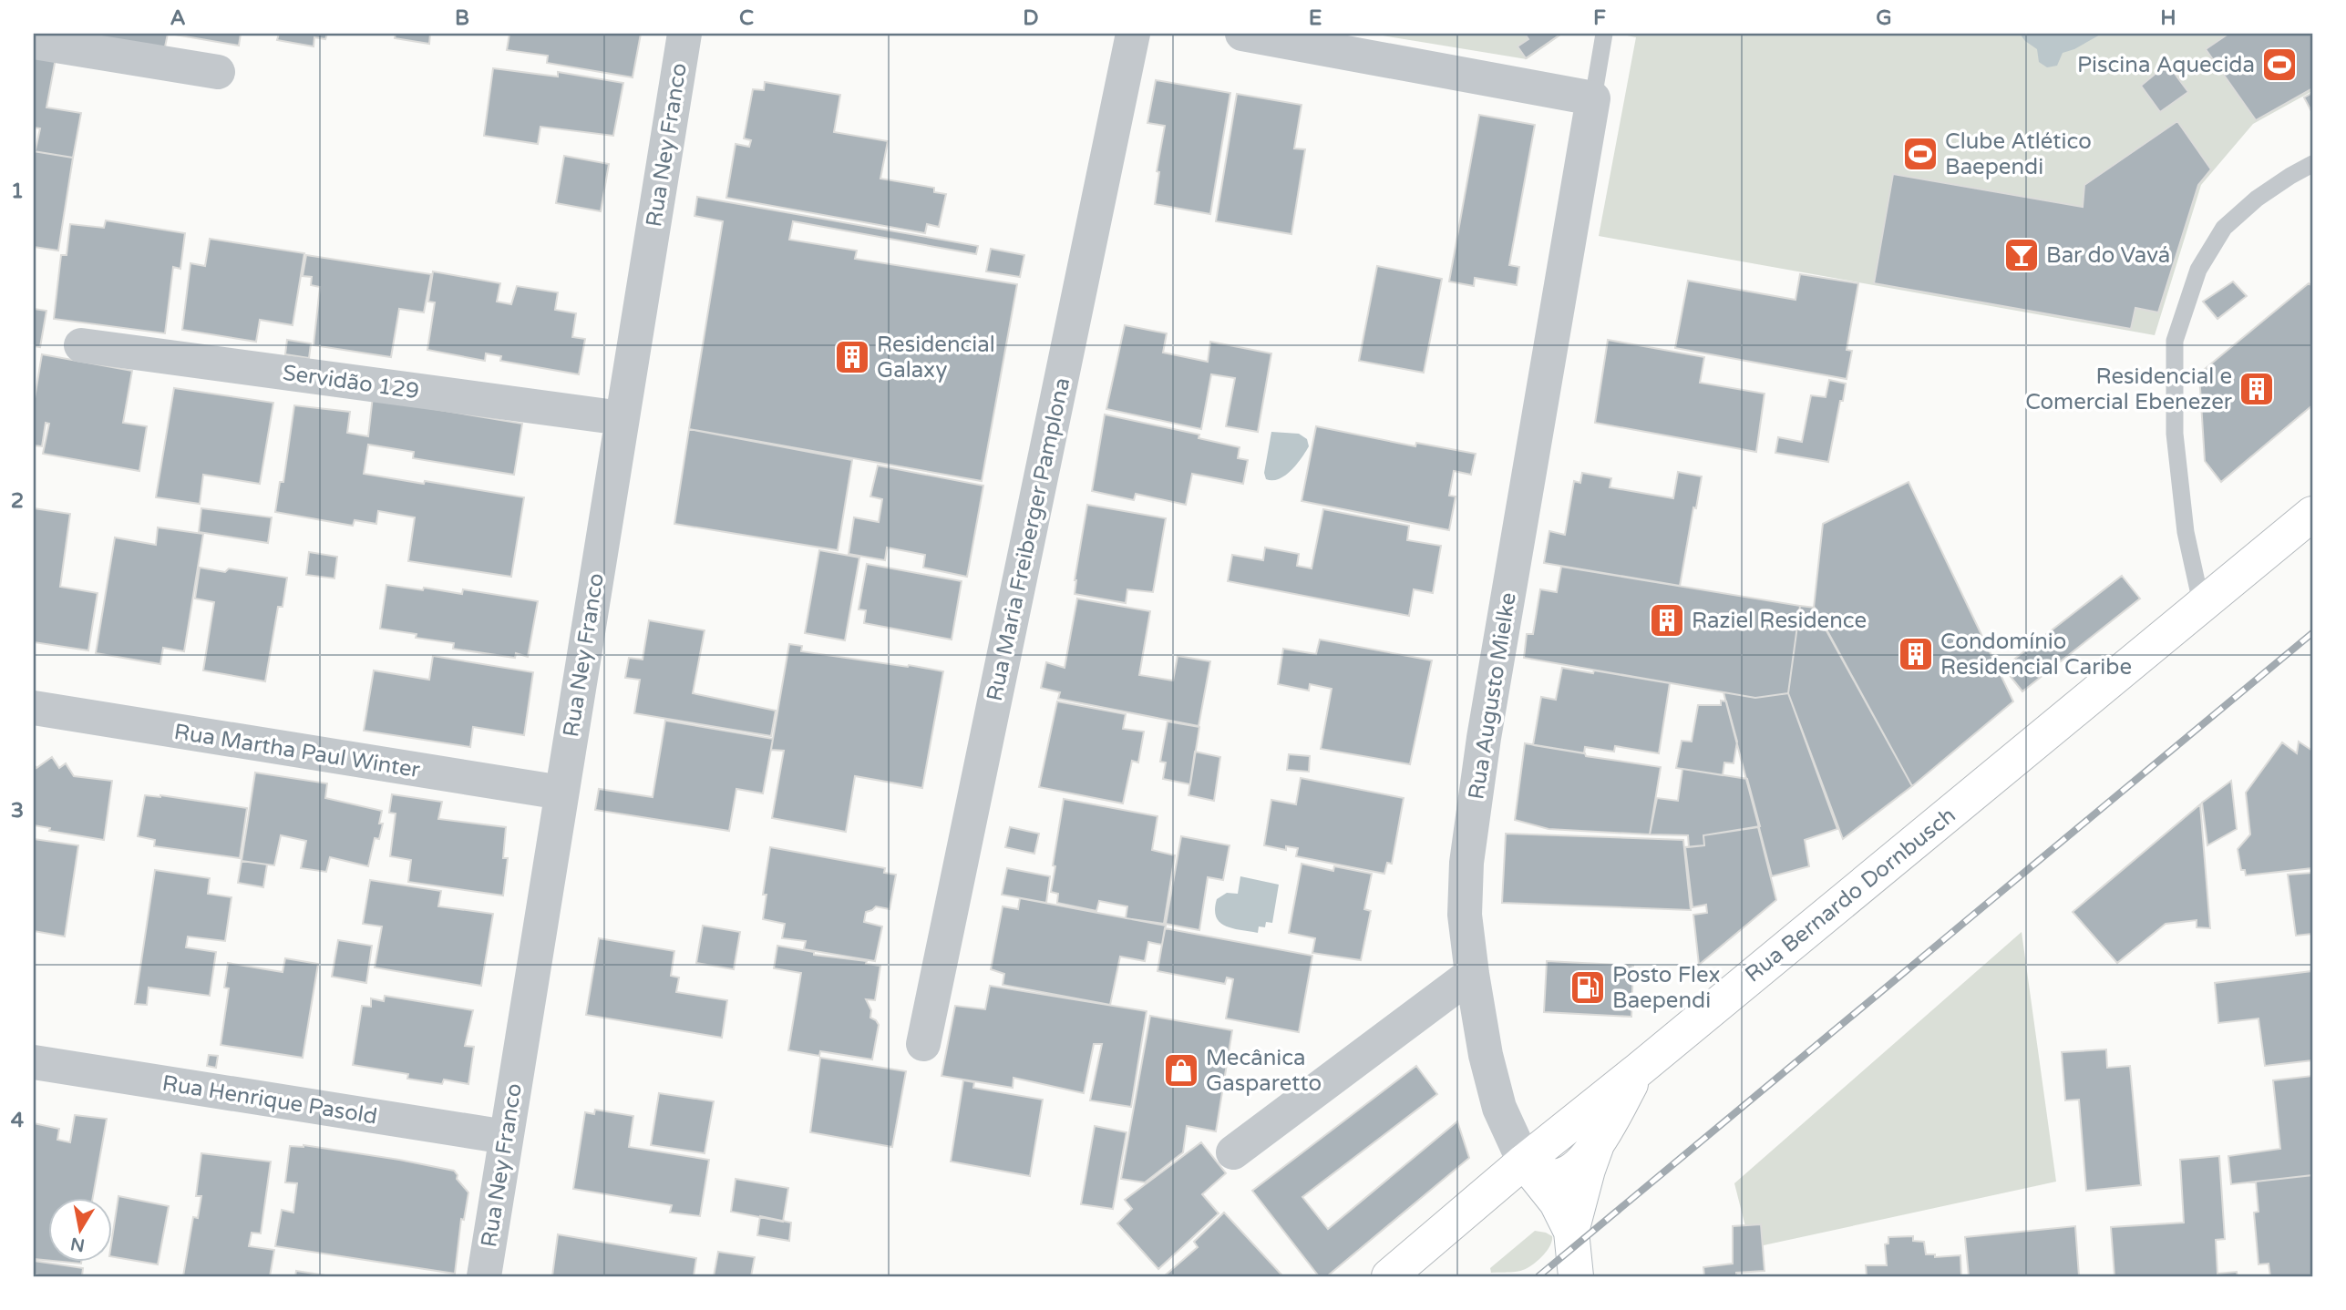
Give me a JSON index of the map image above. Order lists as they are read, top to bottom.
{
  "streets": {
    "main road": ["Rua Augusto Mielke", "Rua Bernardo Dornbusch"],
    "street": [
      "Rua Ney Franco",
      "Servidão 129",
      "Rua Maria Freiberger Pamplona",
      "Rua Martha Paul Winter",
      "Rua Henrique Pasold"
    ]
  },
  "crossings": [
    ["Rua Ney Franco", "Servidão 129"],
    ["Rua Ney Franco", "Rua Martha Paul Winter"],
    ["Rua Ney Franco", "Rua Henrique Pasold"],
    ["Rua Augusto Mielke", "Rua Bernardo Dornbusch"]
  ],
  "places": {
    "sports": ["Piscina Aquecida", "Clube Atlético Baependi"],
    "bar": ["Bar do Vavá"],
    "building": [
      "Residencial Galaxy",
      "Residencial e Comercial Ebenezer",
      "Raziel Residence",
      "Condomínio Residencial Caribe"
    ],
    "fuel station": ["Posto Flex Baependi"],
    "shop": ["Mecânica Gasparetto"]
  },
  "north": "bottom",
  "grid": {
    "columns": [
      "A",
      "B",
      "C",
      "D",
      "E",
      "F",
      "G",
      "H"
    ],
    "rows": [
      "1",
      "2",
      "3",
      "4"
    ]
  }
}
